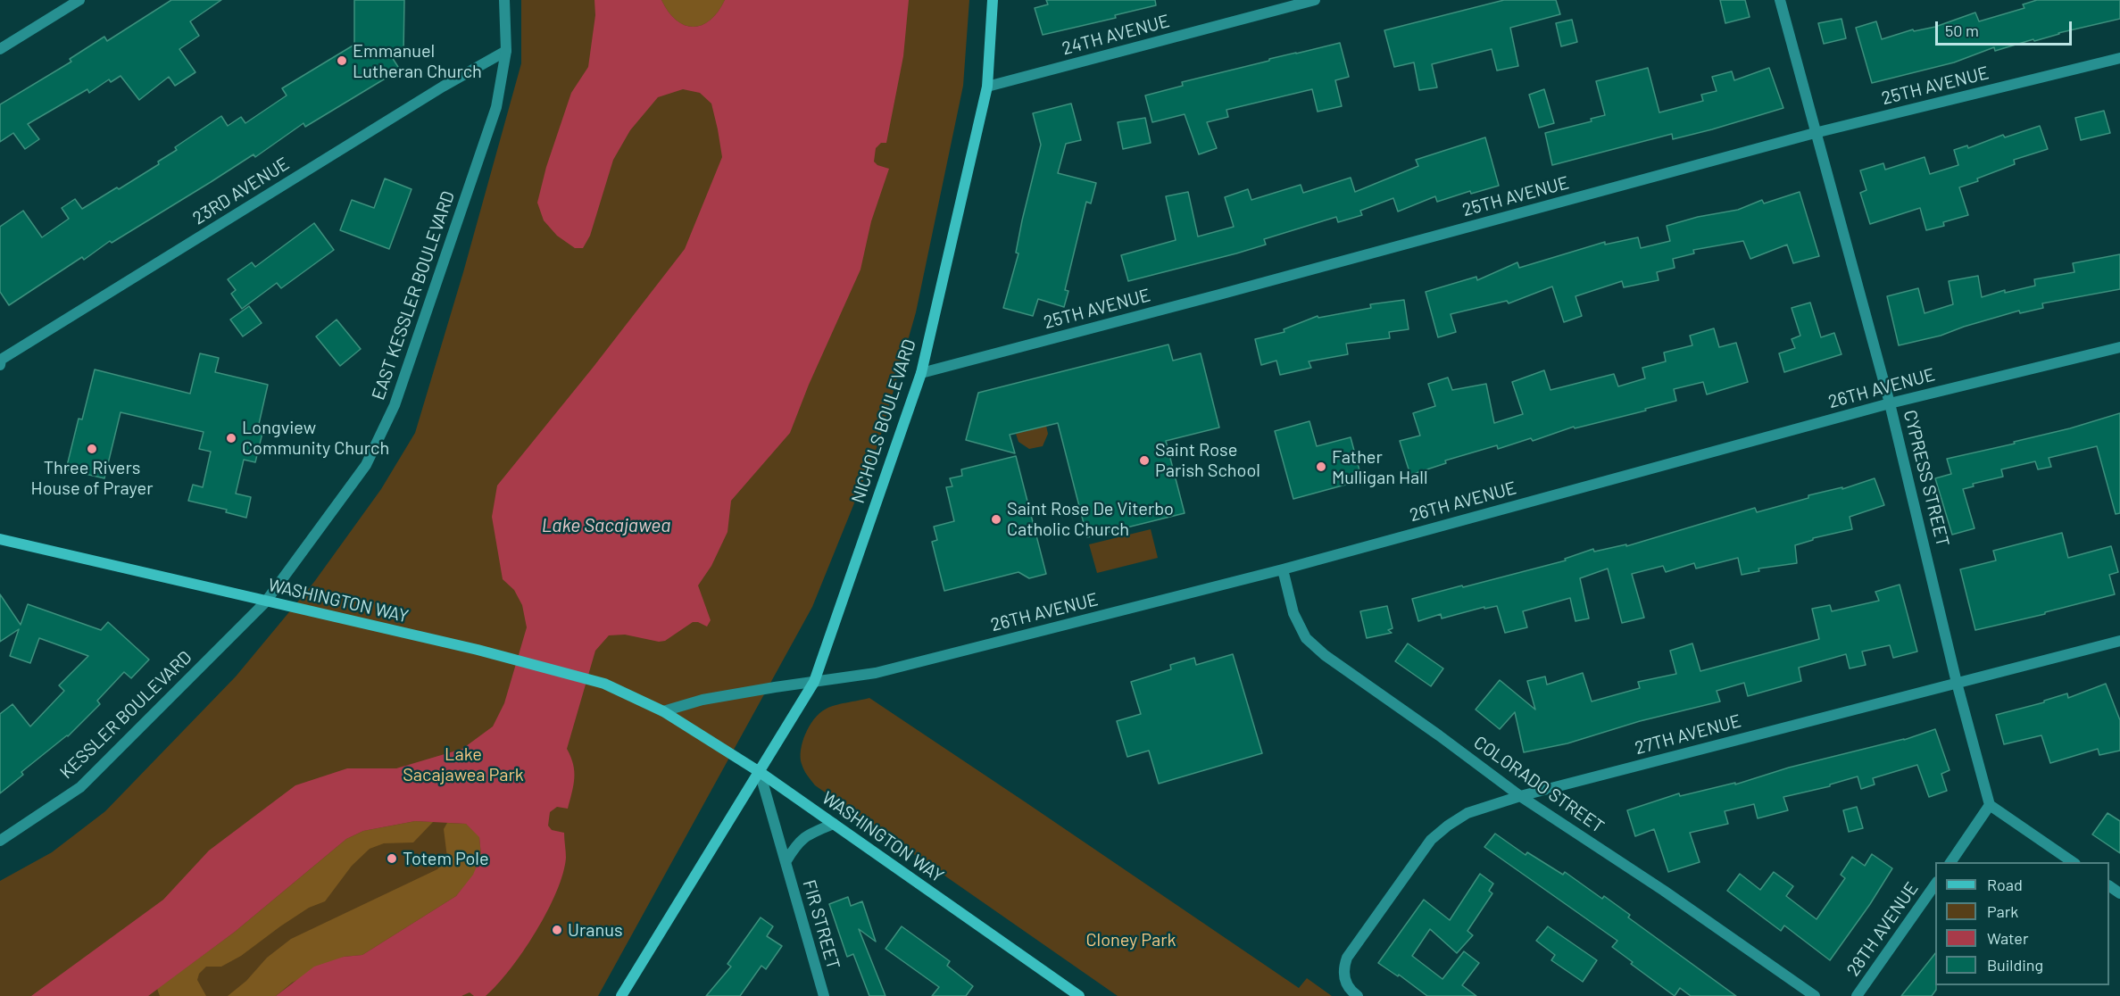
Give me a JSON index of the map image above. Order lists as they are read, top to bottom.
{
  "streets": {
    "main road": ["NICHOLS BOULEVARD", "WASHINGTON WAY"],
    "street": [
      "24TH AVENUE",
      "25TH AVENUE",
      "23RD AVENUE",
      "EAST KESSLER BOULEVARD",
      "26TH AVENUE",
      "CYPRESS STREET",
      "KESSLER BOULEVARD",
      "27TH AVENUE",
      "COLORADO STREET",
      "FIR STREET",
      "28TH AVENUE"
    ]
  },
  "crossings": [
    ["24TH AVENUE", "NICHOLS BOULEVARD"],
    ["25TH AVENUE", "NICHOLS BOULEVARD"],
    ["25TH AVENUE", "CYPRESS STREET"],
    ["23RD AVENUE", "EAST KESSLER BOULEVARD"],
    ["EAST KESSLER BOULEVARD", "WASHINGTON WAY"],
    ["EAST KESSLER BOULEVARD", "KESSLER BOULEVARD"],
    ["26TH AVENUE", "NICHOLS BOULEVARD"],
    ["26TH AVENUE", "CYPRESS STREET"],
    ["26TH AVENUE", "COLORADO STREET"],
    ["NICHOLS BOULEVARD", "WASHINGTON WAY"],
    ["NICHOLS BOULEVARD", "FIR STREET"],
    ["CYPRESS STREET", "27TH AVENUE"],
    ["WASHINGTON WAY", "KESSLER BOULEVARD"],
    ["WASHINGTON WAY", "FIR STREET"],
    ["27TH AVENUE", "COLORADO STREET"]
  ],
  "water": ["Lake Sacajawea"],
  "parks": ["Lake Sacajawea Park", "Cloney Park"],
  "places": [
    "Emmanuel Lutheran Church",
    "Longview Community Church",
    "Three Rivers House of Prayer",
    "Saint Rose Parish School",
    "Father Mulligan Hall",
    "Saint Rose De Viterbo Catholic Church",
    "Totem Pole",
    "Uranus"
  ],
  "legend": [
    "Road",
    "Park",
    "Water",
    "Building"
  ],
  "scale_bar": "50 m"
}
